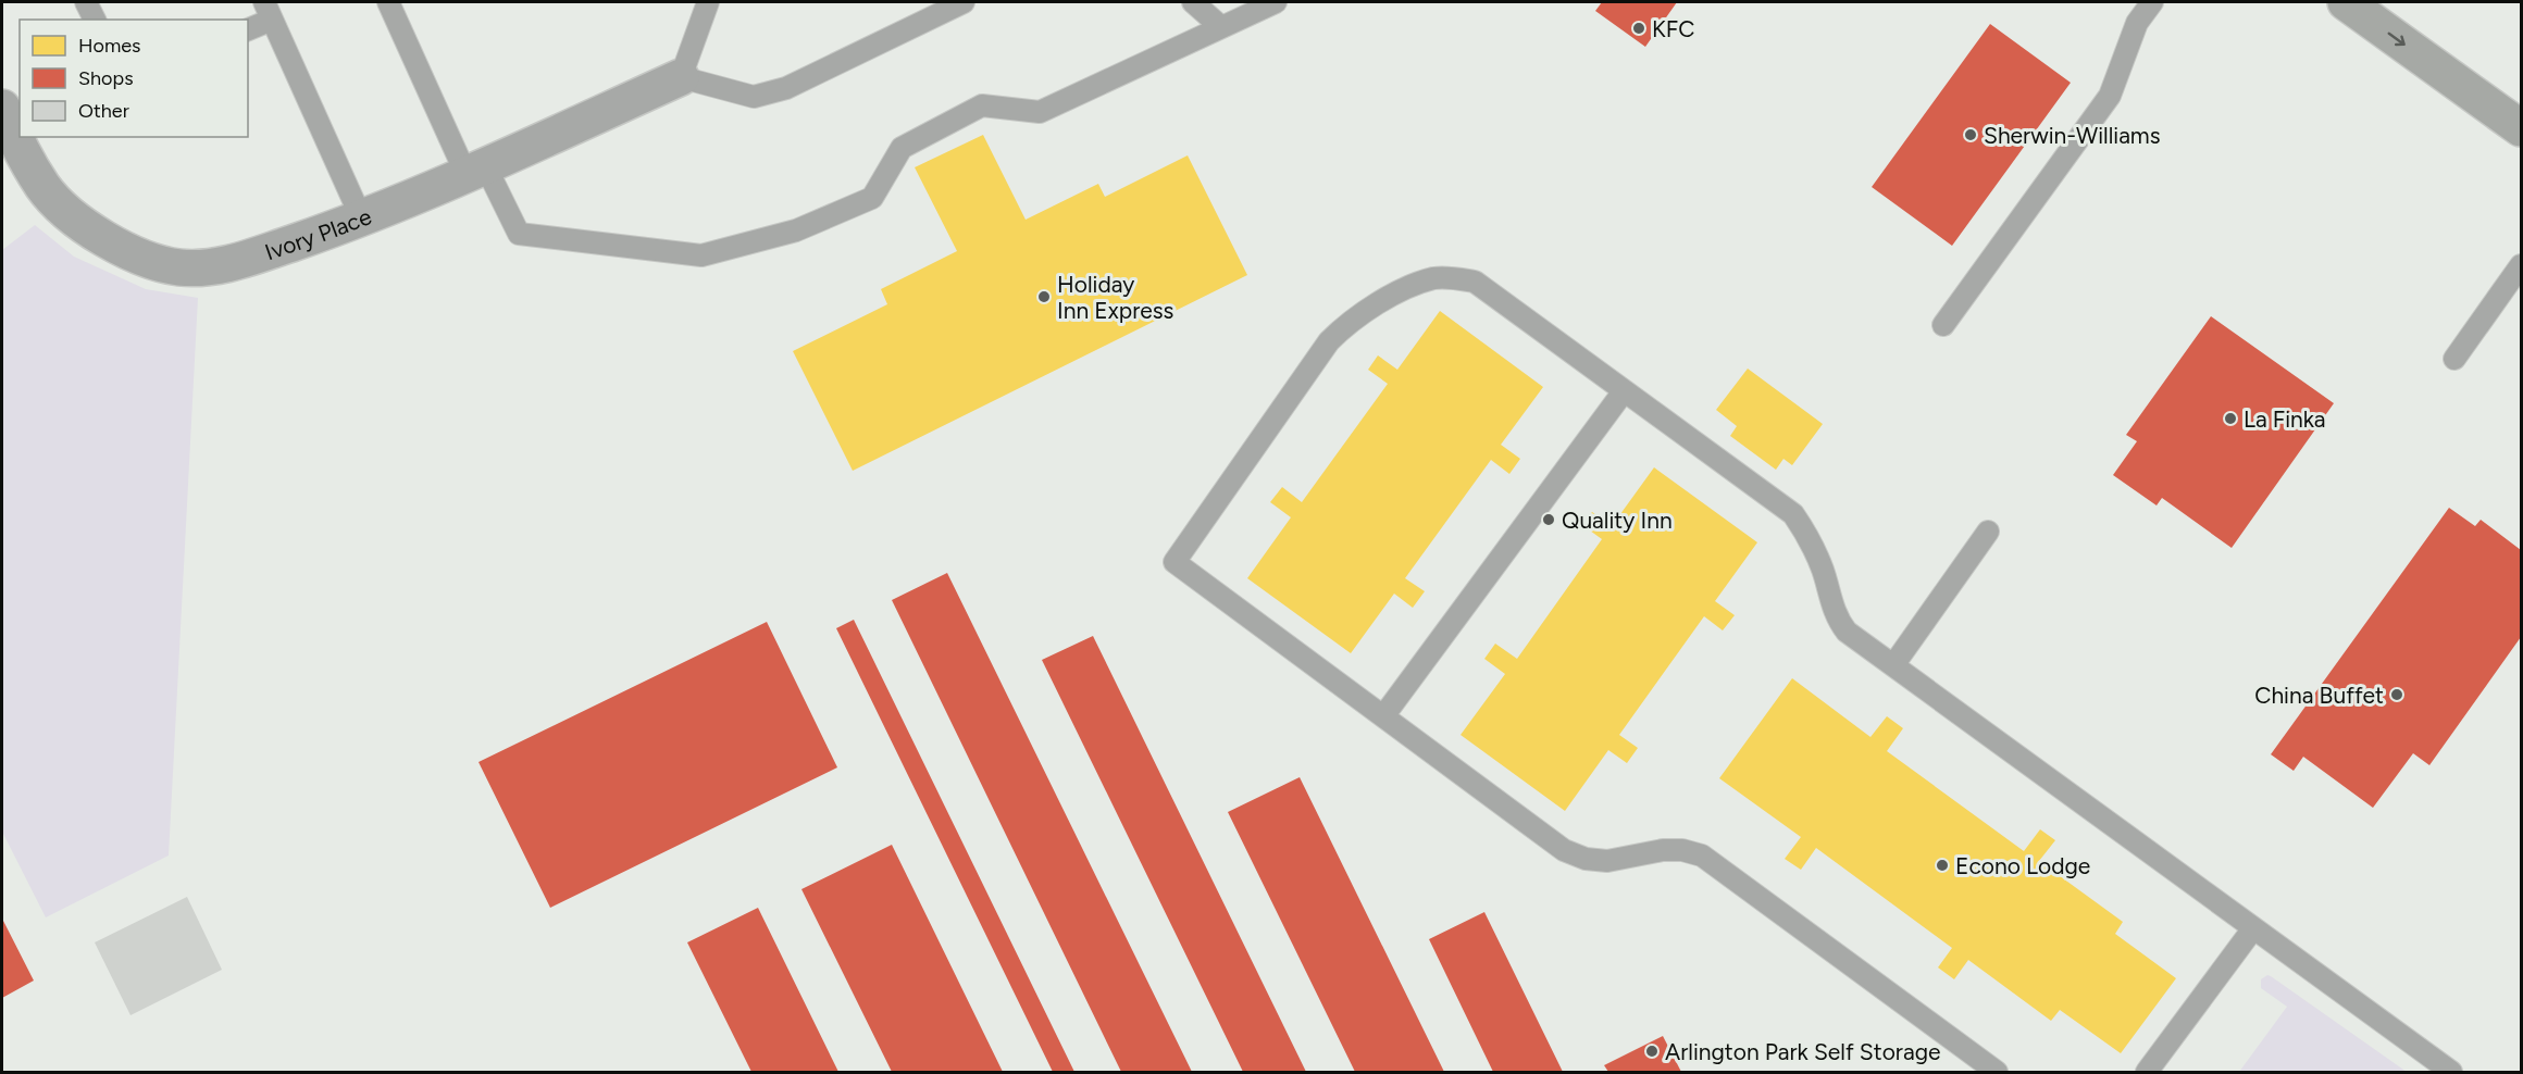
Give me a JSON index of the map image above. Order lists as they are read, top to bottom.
{
  "streets": {
    "street": ["Ivory Place"]
  },
  "places": [
    "KFC",
    "Sherwin-Williams",
    "Holiday Inn Express",
    "La Finka",
    "Quality Inn",
    "China Buffet",
    "Econo Lodge",
    "Arlington Park Self Storage"
  ],
  "legend": ["Homes", "Shops", "Other"]
}
